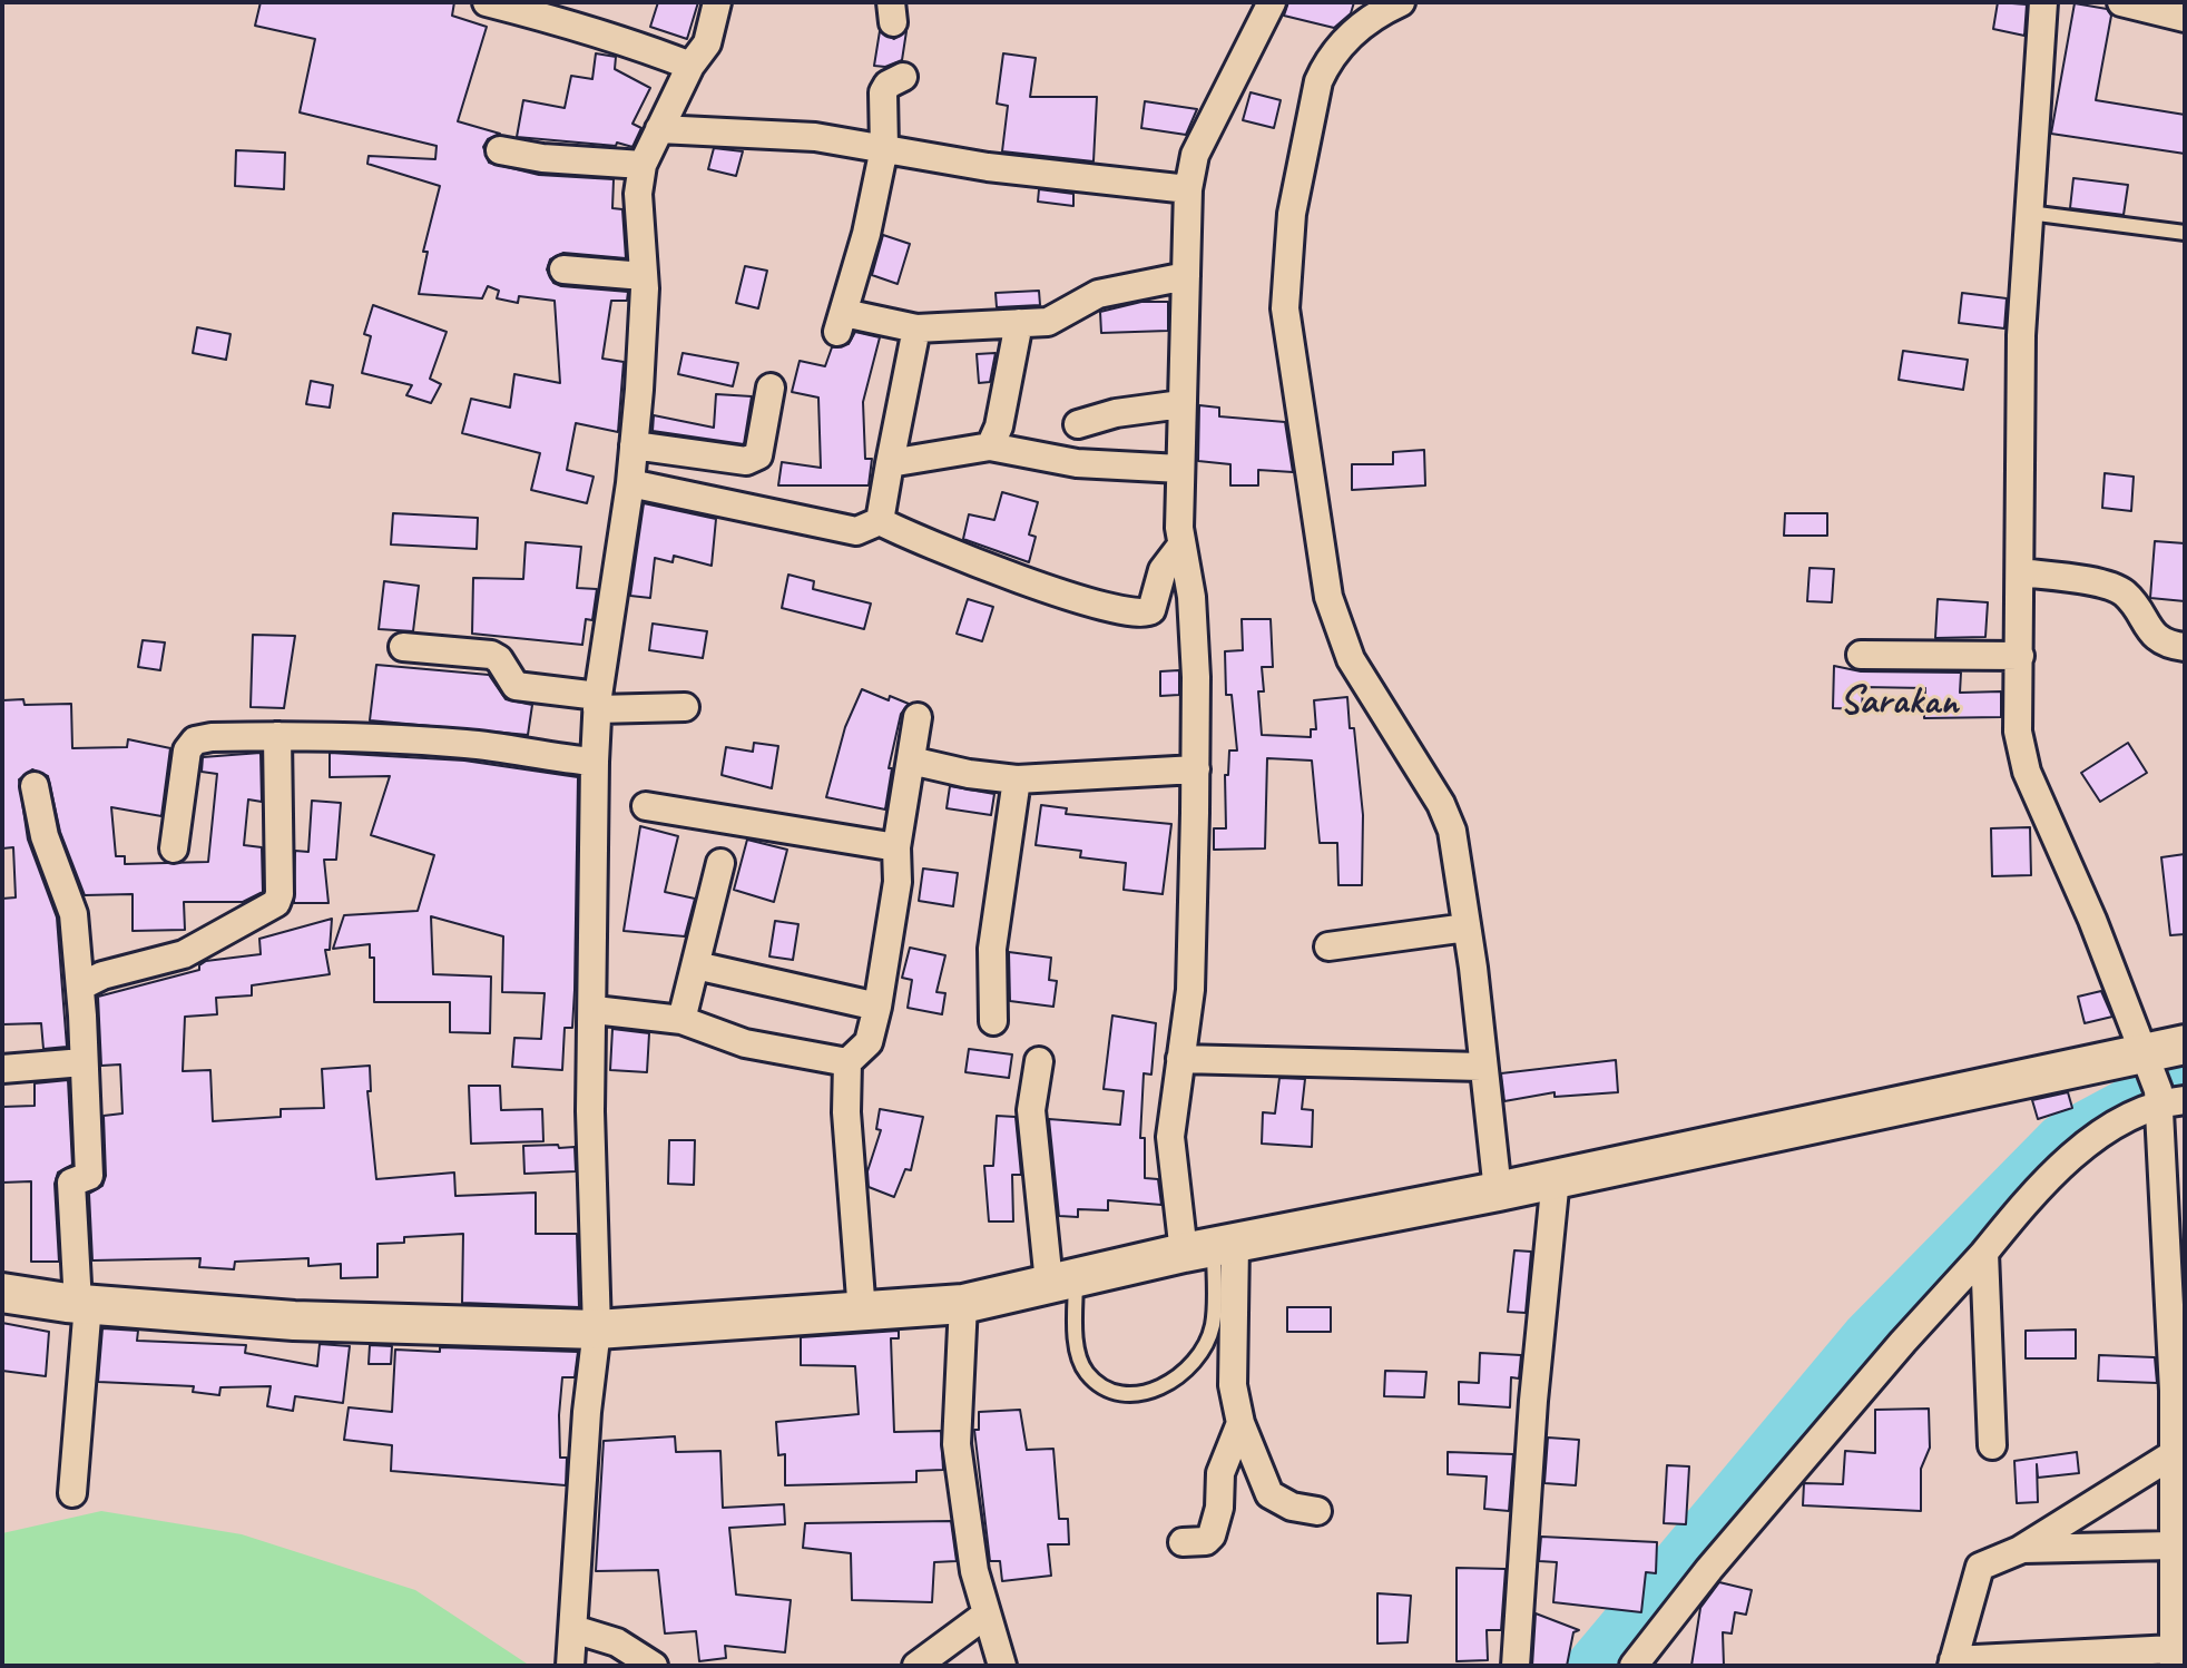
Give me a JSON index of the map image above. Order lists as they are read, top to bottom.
{
  "districts": ["Sarakan"]
}
